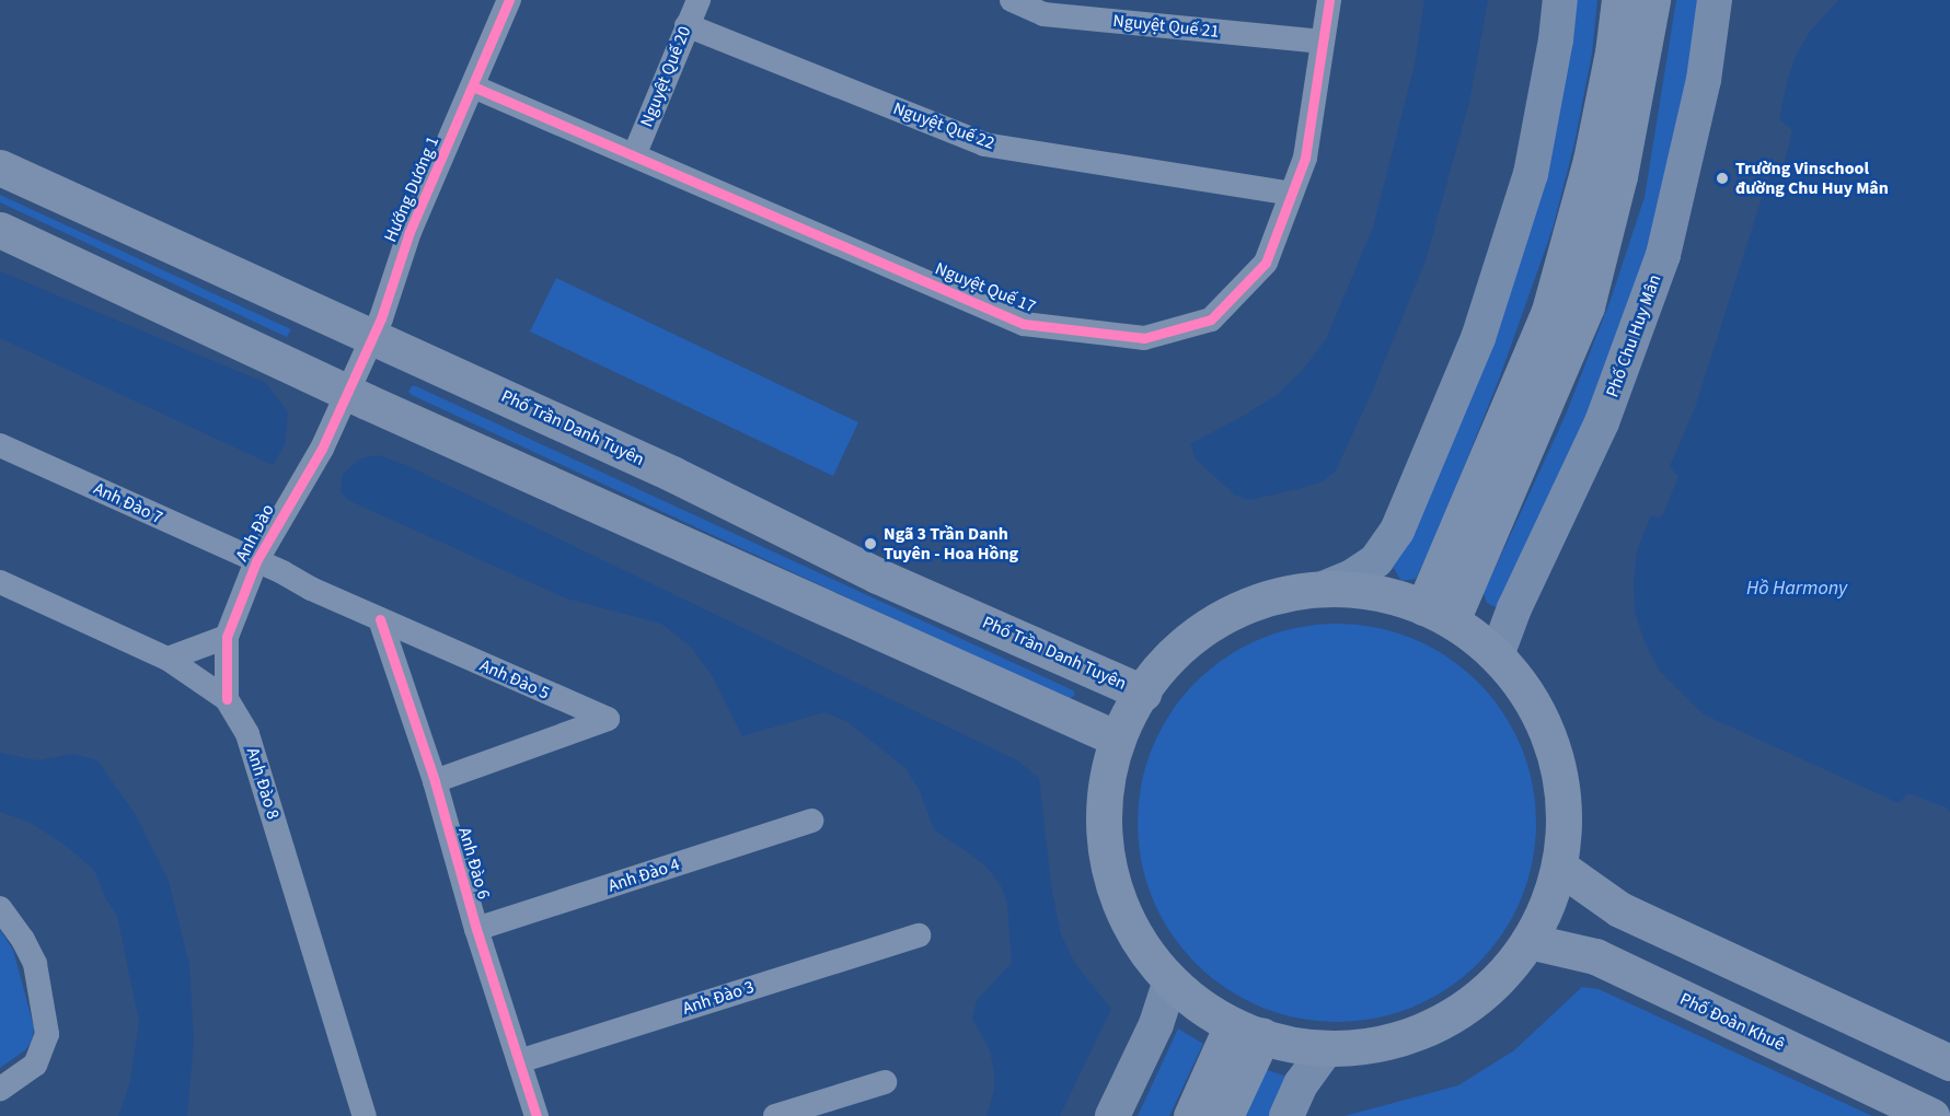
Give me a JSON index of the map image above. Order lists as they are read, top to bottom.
{
  "streets": {
    "main road": ["Phố Chu Huy Mân", "Phố Trần Danh Tuyên", "Phố Đoàn Khuê"],
    "street": [
      "Nguyệt Quế 21",
      "Nguyệt Quế 20",
      "Nguyệt Quế 22",
      "Hướng Dương 1",
      "Nguyệt Quế 17",
      "Anh Đào 7",
      "Anh Đào",
      "Anh Đào 5",
      "Anh Đào 8",
      "Anh Đào 6",
      "Anh Đào 4",
      "Anh Đào 3"
    ]
  },
  "crossings": [
    ["Nguyệt Quế 21", "Nguyệt Quế 17"],
    ["Nguyệt Quế 20", "Nguyệt Quế 22"],
    ["Nguyệt Quế 20", "Nguyệt Quế 17"],
    ["Nguyệt Quế 22", "Nguyệt Quế 17"],
    ["Hướng Dương 1", "Nguyệt Quế 17"],
    ["Hướng Dương 1", "Phố Trần Danh Tuyên"],
    ["Hướng Dương 1", "Anh Đào"],
    ["Anh Đào 7", "Anh Đào"],
    ["Anh Đào 7", "Anh Đào 5"],
    ["Anh Đào", "Anh Đào 5"],
    ["Anh Đào", "Anh Đào 8"],
    ["Anh Đào 5", "Anh Đào 6"],
    ["Anh Đào 6", "Anh Đào 4"],
    ["Anh Đào 6", "Anh Đào 3"]
  ],
  "water": ["Hồ Harmony"],
  "places": ["Trường Vinschool đường Chu Huy Mân", "Ngã 3 Trần Danh Tuyên - Hoa Hồng"]
}
